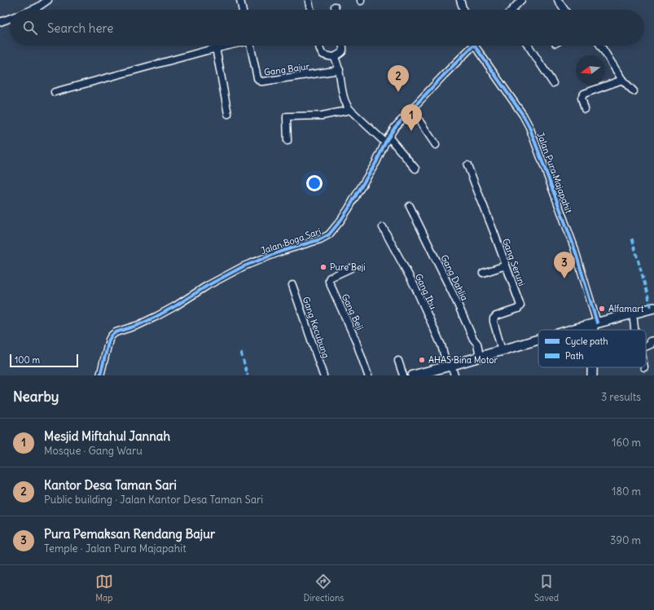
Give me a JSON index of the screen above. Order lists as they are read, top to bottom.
{
  "streets": {
    "street": [
      "Gang Bajur",
      "Jalan Pura Majapahit",
      "Jalan Boga Sari",
      "Gang Seruni",
      "Gang Dahlia",
      "Gang Ibu",
      "Gang Beji",
      "Gang Kecubung"
    ]
  },
  "places": ["Pure Beji", "Alfamart", "AHAS Bina Motor"],
  "legend": ["Cycle path", "Path"],
  "scale_bar": "100 m",
  "north": "left",
  "page": {
    "search": "Search here",
    "pins": ["2", "1", "3"],
    "scale": "100 m",
    "heading": ["Nearby", "3 results"],
    "list": [
      {
        "mark": "1",
        "name": "Mesjid Miftahul Jannah",
        "note": "Mosque · Gang Waru",
        "value": "160 m"
      },
      {
        "mark": "2",
        "name": "Kantor Desa Taman Sari",
        "note": "Public building · Jalan Kantor Desa Taman Sari",
        "value": "180 m"
      },
      {
        "mark": "3",
        "name": "Pura Pemaksan Rendang Bajur",
        "note": "Temple · Jalan Pura Majapahit",
        "value": "390 m"
      }
    ],
    "nav": ["Map", "Directions", "Saved"]
  }
}
